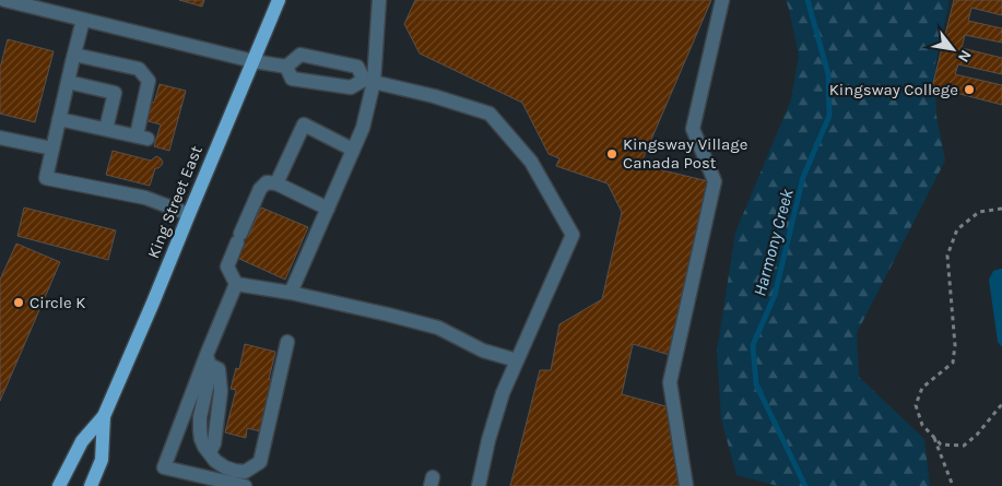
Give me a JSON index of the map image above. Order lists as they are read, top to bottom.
{
  "streets": {
    "main road": ["King Street East"]
  },
  "water": ["Harmony Creek"],
  "places": ["Kingsway College", "Kingsway Village Canada Post", "Circle K"],
  "north": "bottom right"
}
